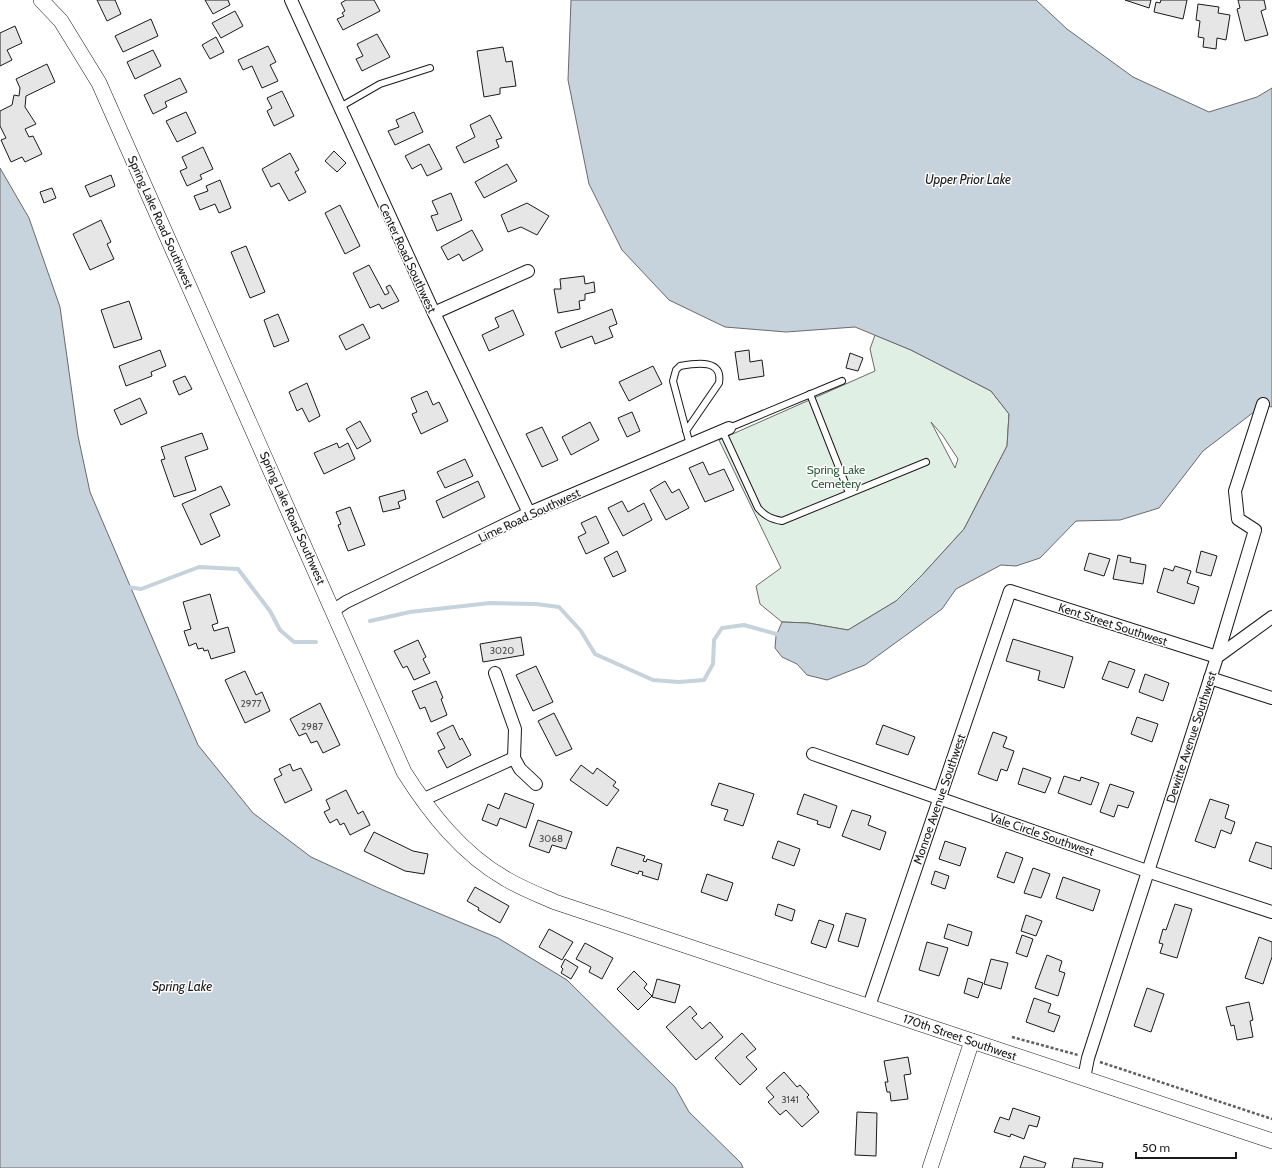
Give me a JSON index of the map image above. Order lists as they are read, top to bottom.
{
  "streets": {
    "street": [
      "Spring Lake Road Southwest",
      "Center Road Southwest",
      "Lime Road Southwest",
      "Kent Street Southwest",
      "Dewitte Avenue Southwest",
      "Monroe Avenue Southwest",
      "Vale Circle Southwest",
      "170th Street Southwest"
    ]
  },
  "crossings": [
    ["Spring Lake Road Southwest", "Lime Road Southwest"],
    ["Spring Lake Road Southwest", "170th Street Southwest"],
    ["Center Road Southwest", "Lime Road Southwest"],
    ["Kent Street Southwest", "Dewitte Avenue Southwest"],
    ["Kent Street Southwest", "Monroe Avenue Southwest"],
    ["Dewitte Avenue Southwest", "Vale Circle Southwest"],
    ["Dewitte Avenue Southwest", "170th Street Southwest"],
    ["Monroe Avenue Southwest", "Vale Circle Southwest"],
    ["Monroe Avenue Southwest", "170th Street Southwest"]
  ],
  "water": ["Upper Prior Lake", "Spring Lake"],
  "parks": ["Spring Lake Cemetery"],
  "house_numbers": [
    "3020",
    "2977",
    "2987",
    "3068",
    "3141"
  ],
  "scale_bar": "50 m"
}
